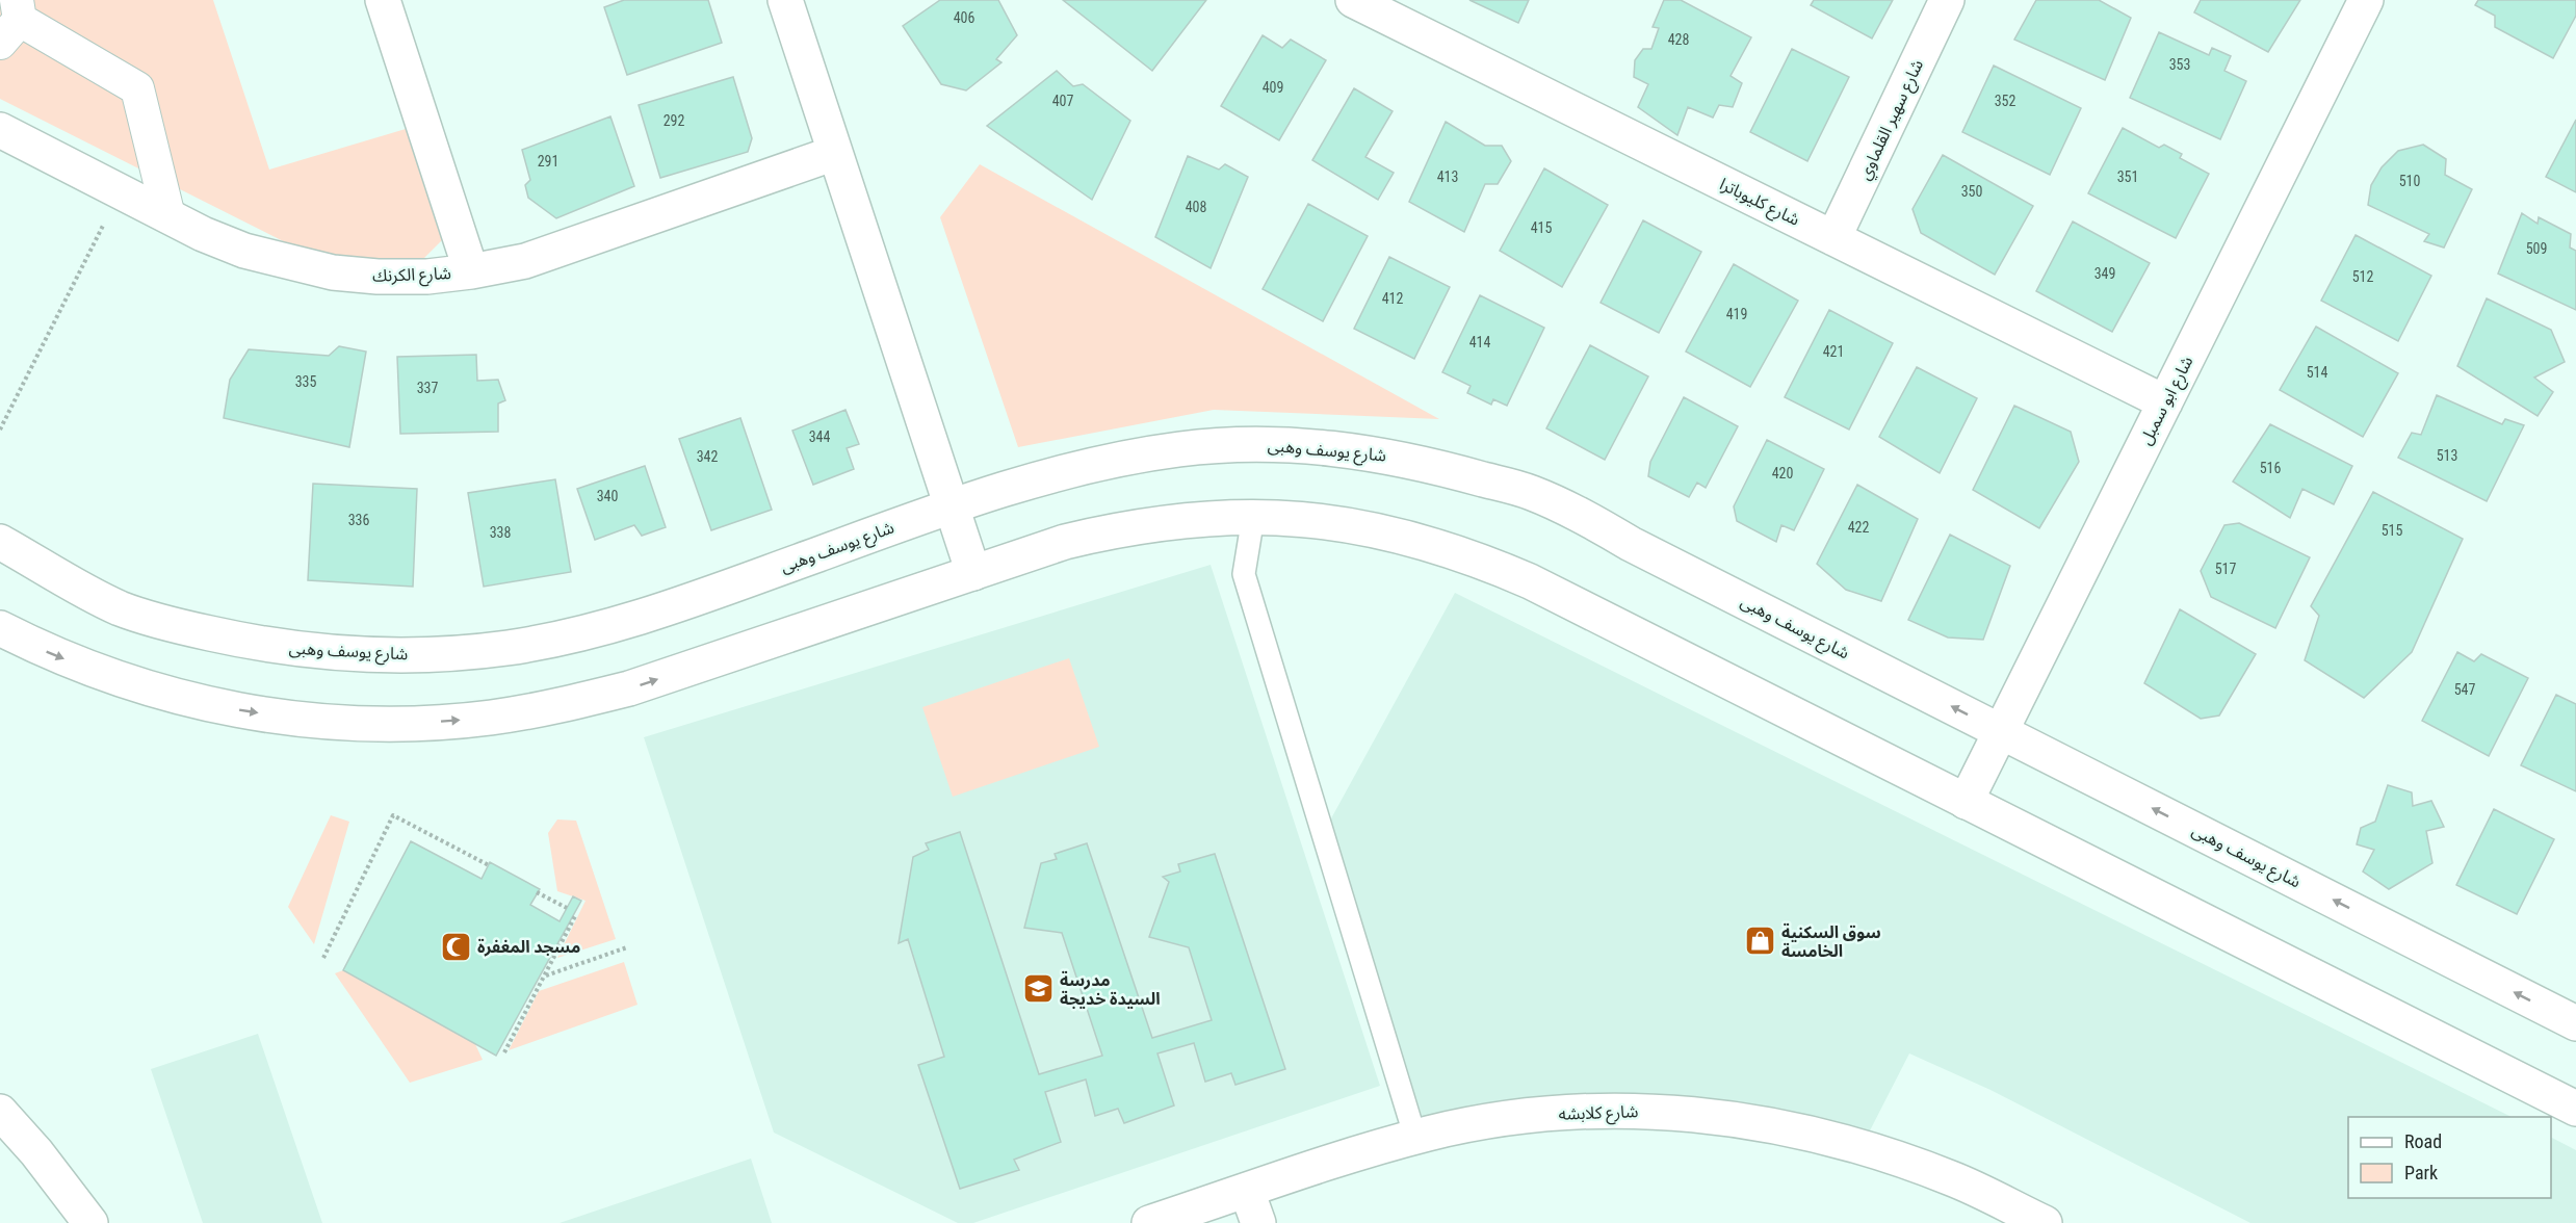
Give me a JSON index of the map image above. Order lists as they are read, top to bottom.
{
  "streets": {
    "street": [
      "شارع سهير القلماوي",
      "شارع كليوباترا",
      "شارع الكرنك",
      "شارع ابو سمبل",
      "شارع يوسف وهبى",
      "شارع كلابشه"
    ]
  },
  "crossings": [
    ["شارع سهير القلماوي", "شارع كليوباترا"],
    ["شارع كليوباترا", "شارع ابو سمبل"],
    ["شارع ابو سمبل", "شارع يوسف وهبى"]
  ],
  "places": {
    "shop": ["سوق السكنية الخامسة"],
    "mosque": ["مسجد المغفرة"],
    "school or university": ["مدرسة السيدة خديجة"]
  },
  "house_numbers": [
    "406",
    "428",
    "353",
    "409",
    "407",
    "352",
    "292",
    "291",
    "413",
    "351",
    "510",
    "350",
    "408",
    "415",
    "509",
    "349",
    "512",
    "412",
    "419",
    "414",
    "421",
    "514",
    "335",
    "337",
    "344",
    "513",
    "342",
    "516",
    "420",
    "340",
    "336",
    "422",
    "515",
    "338",
    "517",
    "547"
  ],
  "legend": ["Road", "Park"]
}
